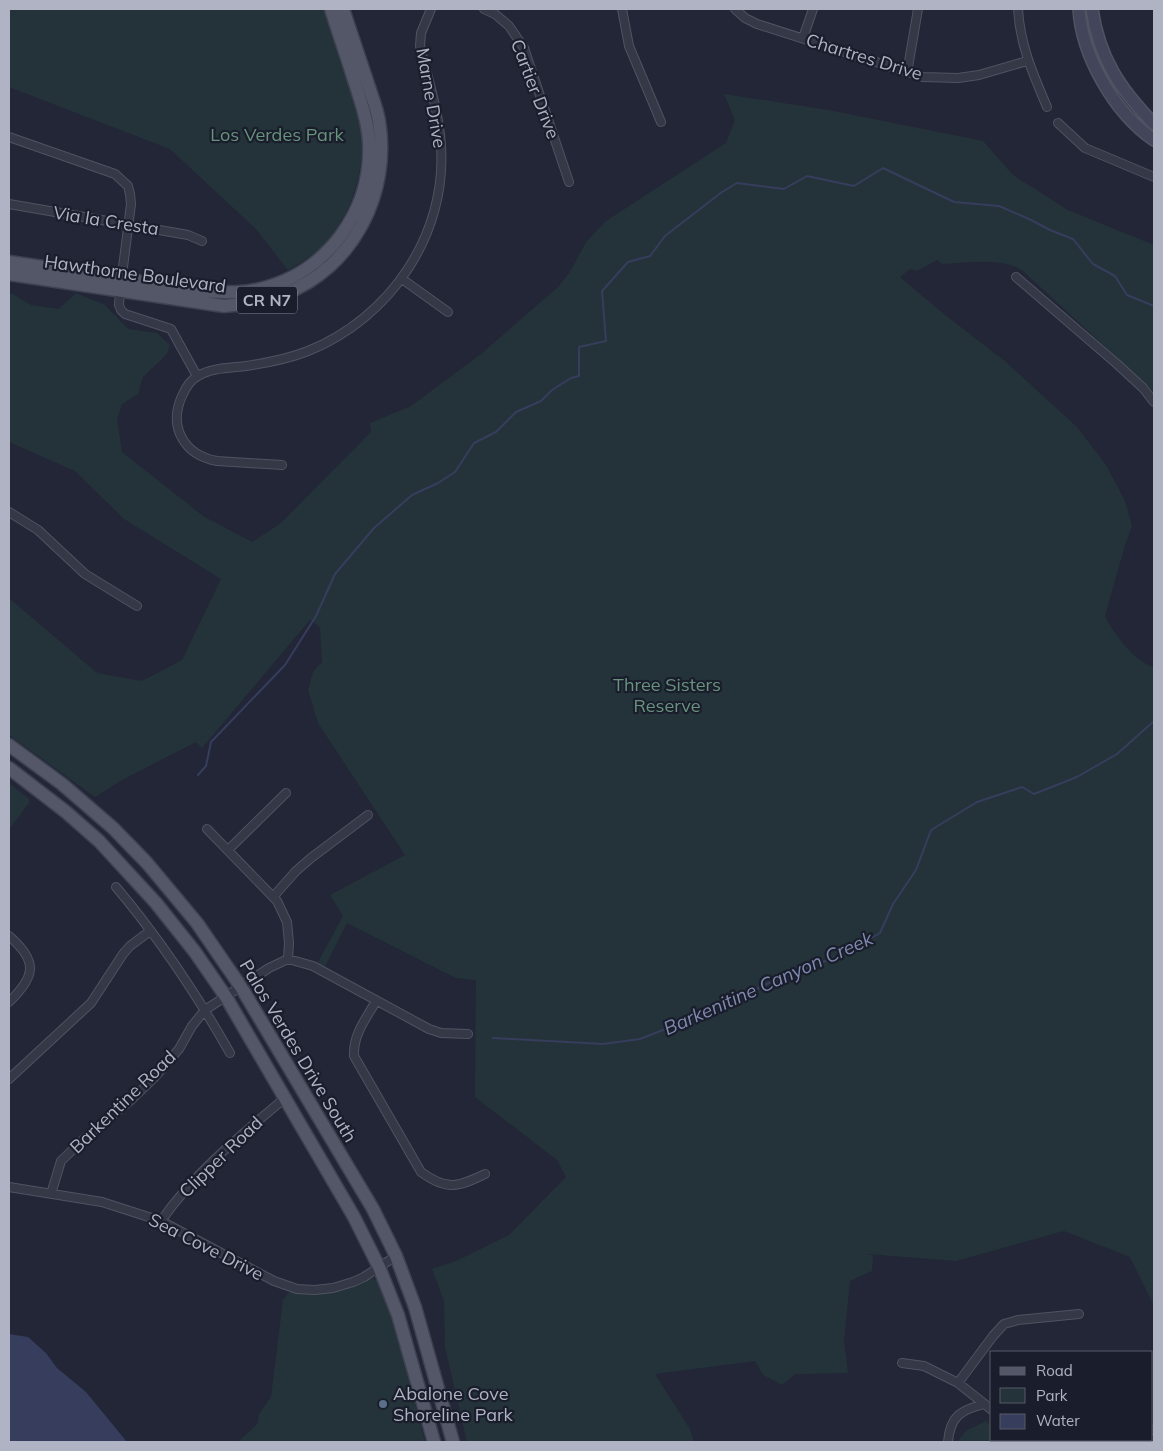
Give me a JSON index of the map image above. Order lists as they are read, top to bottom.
{
  "streets": {
    "main road": ["Hawthorne Boulevard", "CR N7", "Palos Verdes Drive South"],
    "street": [
      "Chartres Drive",
      "Cartier Drive",
      "Marne Drive",
      "Via la Cresta",
      "Barkentine Road",
      "Clipper Road",
      "Sea Cove Drive"
    ]
  },
  "crossings": [
    ["Palos Verdes Drive South", "Barkentine Road"],
    ["Palos Verdes Drive South", "Clipper Road"],
    ["Palos Verdes Drive South", "Sea Cove Drive"],
    ["Barkentine Road", "Sea Cove Drive"],
    ["Clipper Road", "Sea Cove Drive"]
  ],
  "water": ["Barkenitine Canyon Creek"],
  "parks": ["Los Verdes Park", "Three Sisters Reserve"],
  "places": ["Abalone Cove Shoreline Park"],
  "legend": ["Road", "Park", "Water"]
}
